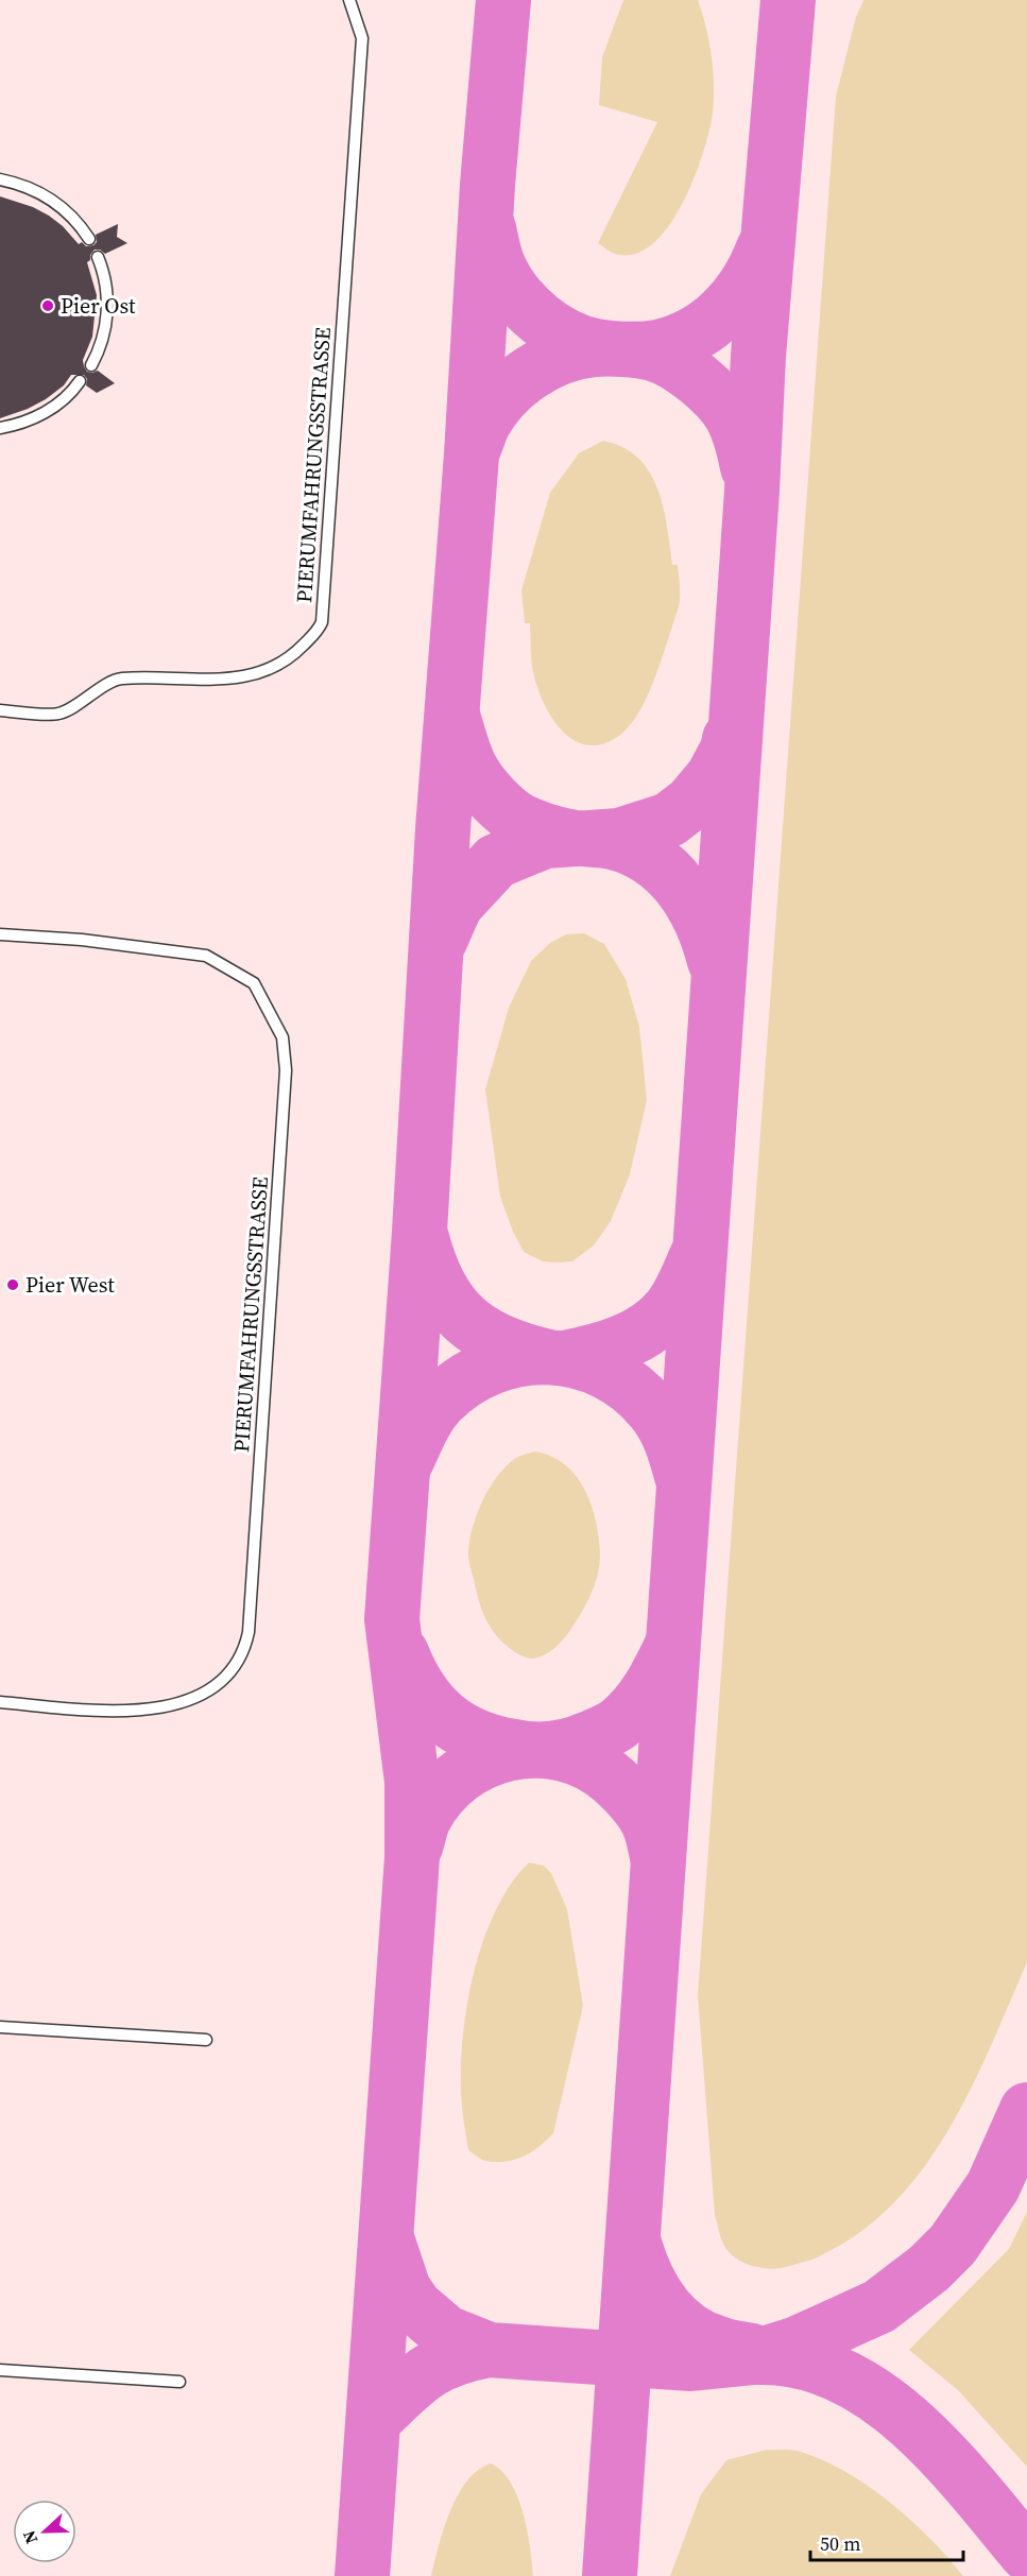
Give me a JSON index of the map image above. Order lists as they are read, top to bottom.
{
  "streets": {
    "lane": ["PIERUMFAHRUNGSSTRASSE"]
  },
  "places": ["Pier Ost", "Pier West"],
  "scale_bar": "50 m",
  "north": "left"
}
